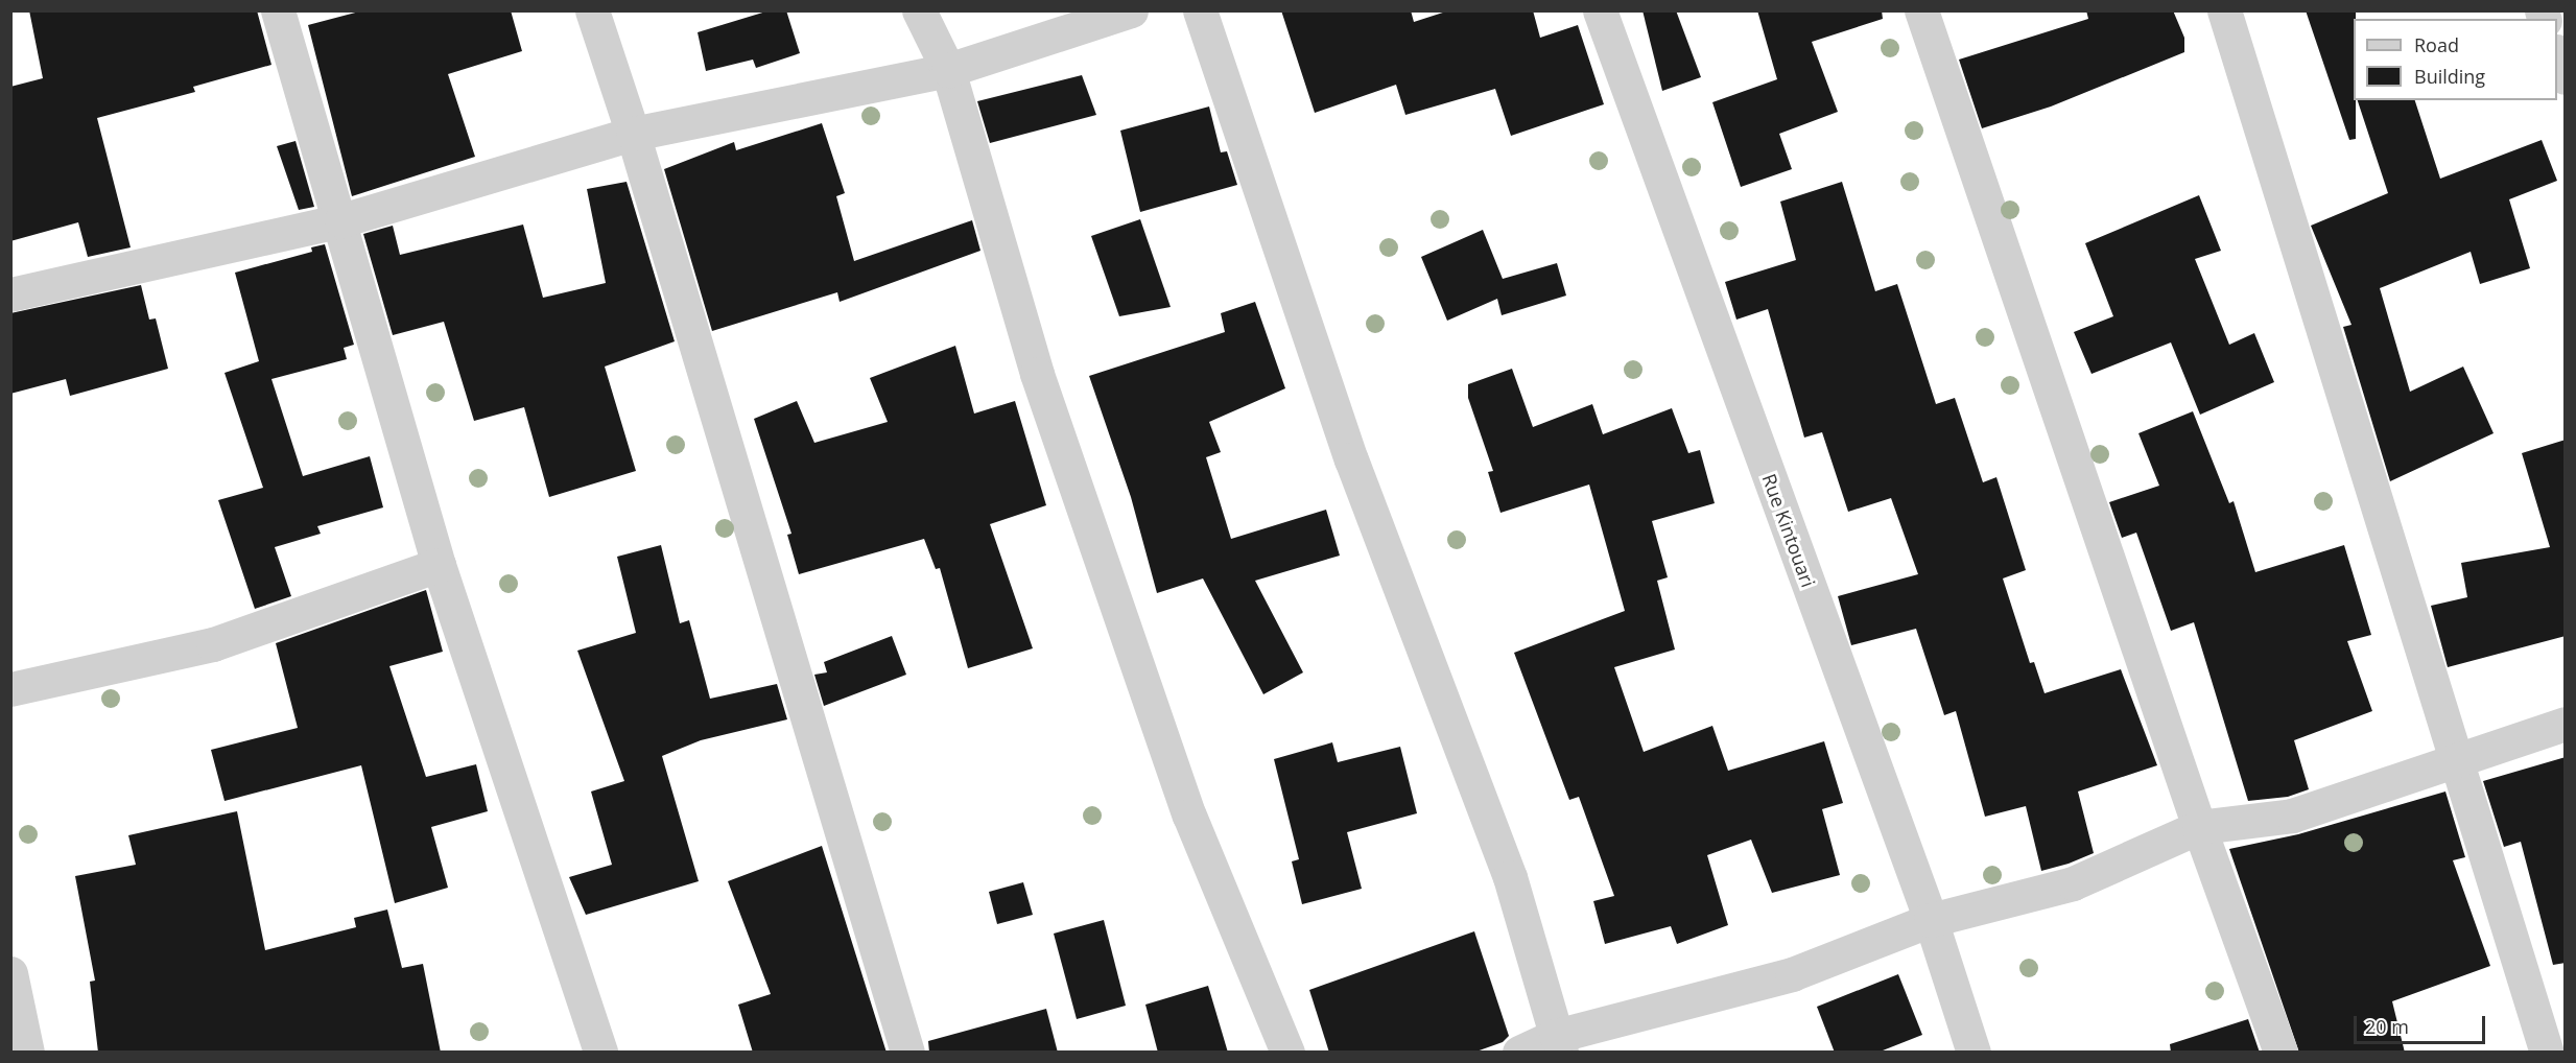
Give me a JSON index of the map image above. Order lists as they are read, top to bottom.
{
  "streets": {
    "street": ["Rue Kintouari"]
  },
  "legend": ["Road", "Building"],
  "scale_bar": "20 m"
}
